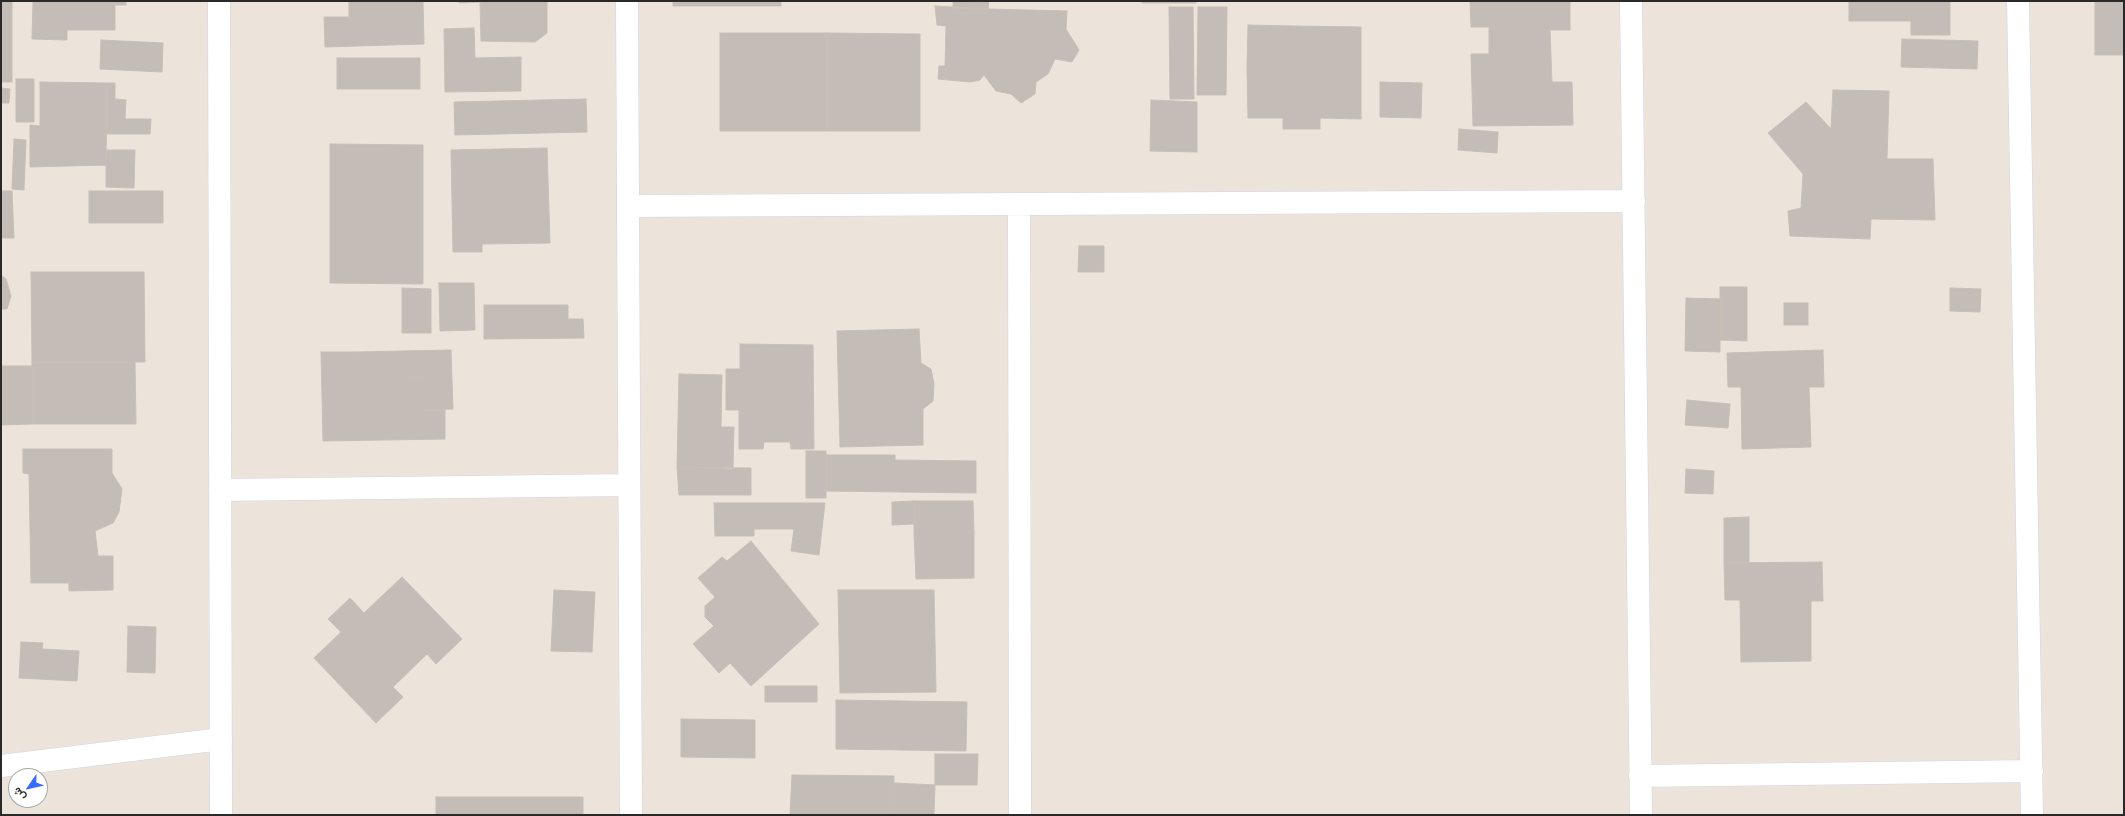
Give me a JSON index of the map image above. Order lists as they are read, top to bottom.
{
  "north": "bottom left"
}
